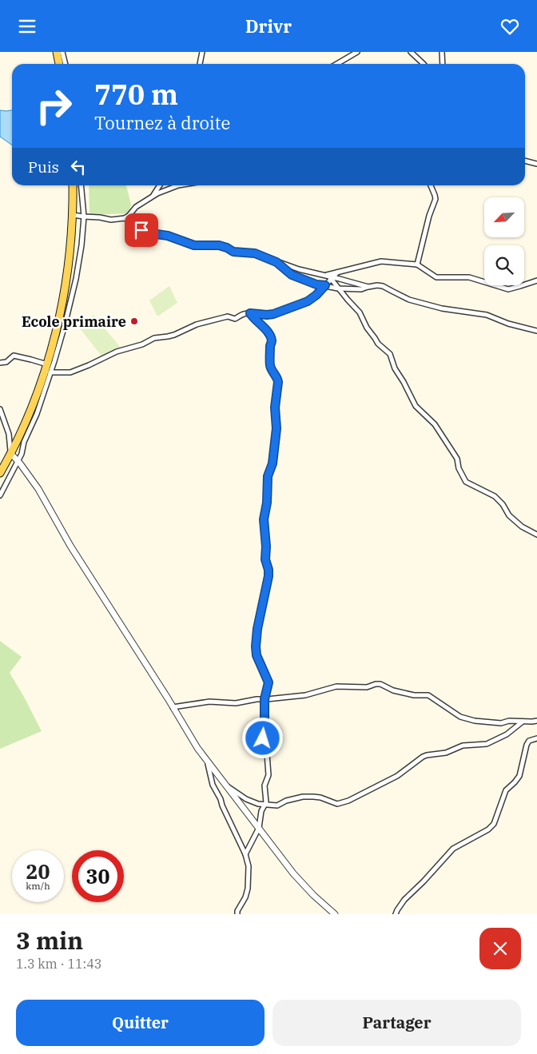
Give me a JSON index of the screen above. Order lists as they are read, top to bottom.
{
  "places": ["Ecole primaire"],
  "north": "bottom left",
  "page": {
    "header": "Drivr",
    "turn": ["770 m", "Tournez à droite"],
    "then": "Puis",
    "speed": "20 km/h",
    "limit": "30",
    "heading": ["3 min", "1.3 km · 11:43"],
    "buttons": ["Quitter", "Partager"]
  }
}
